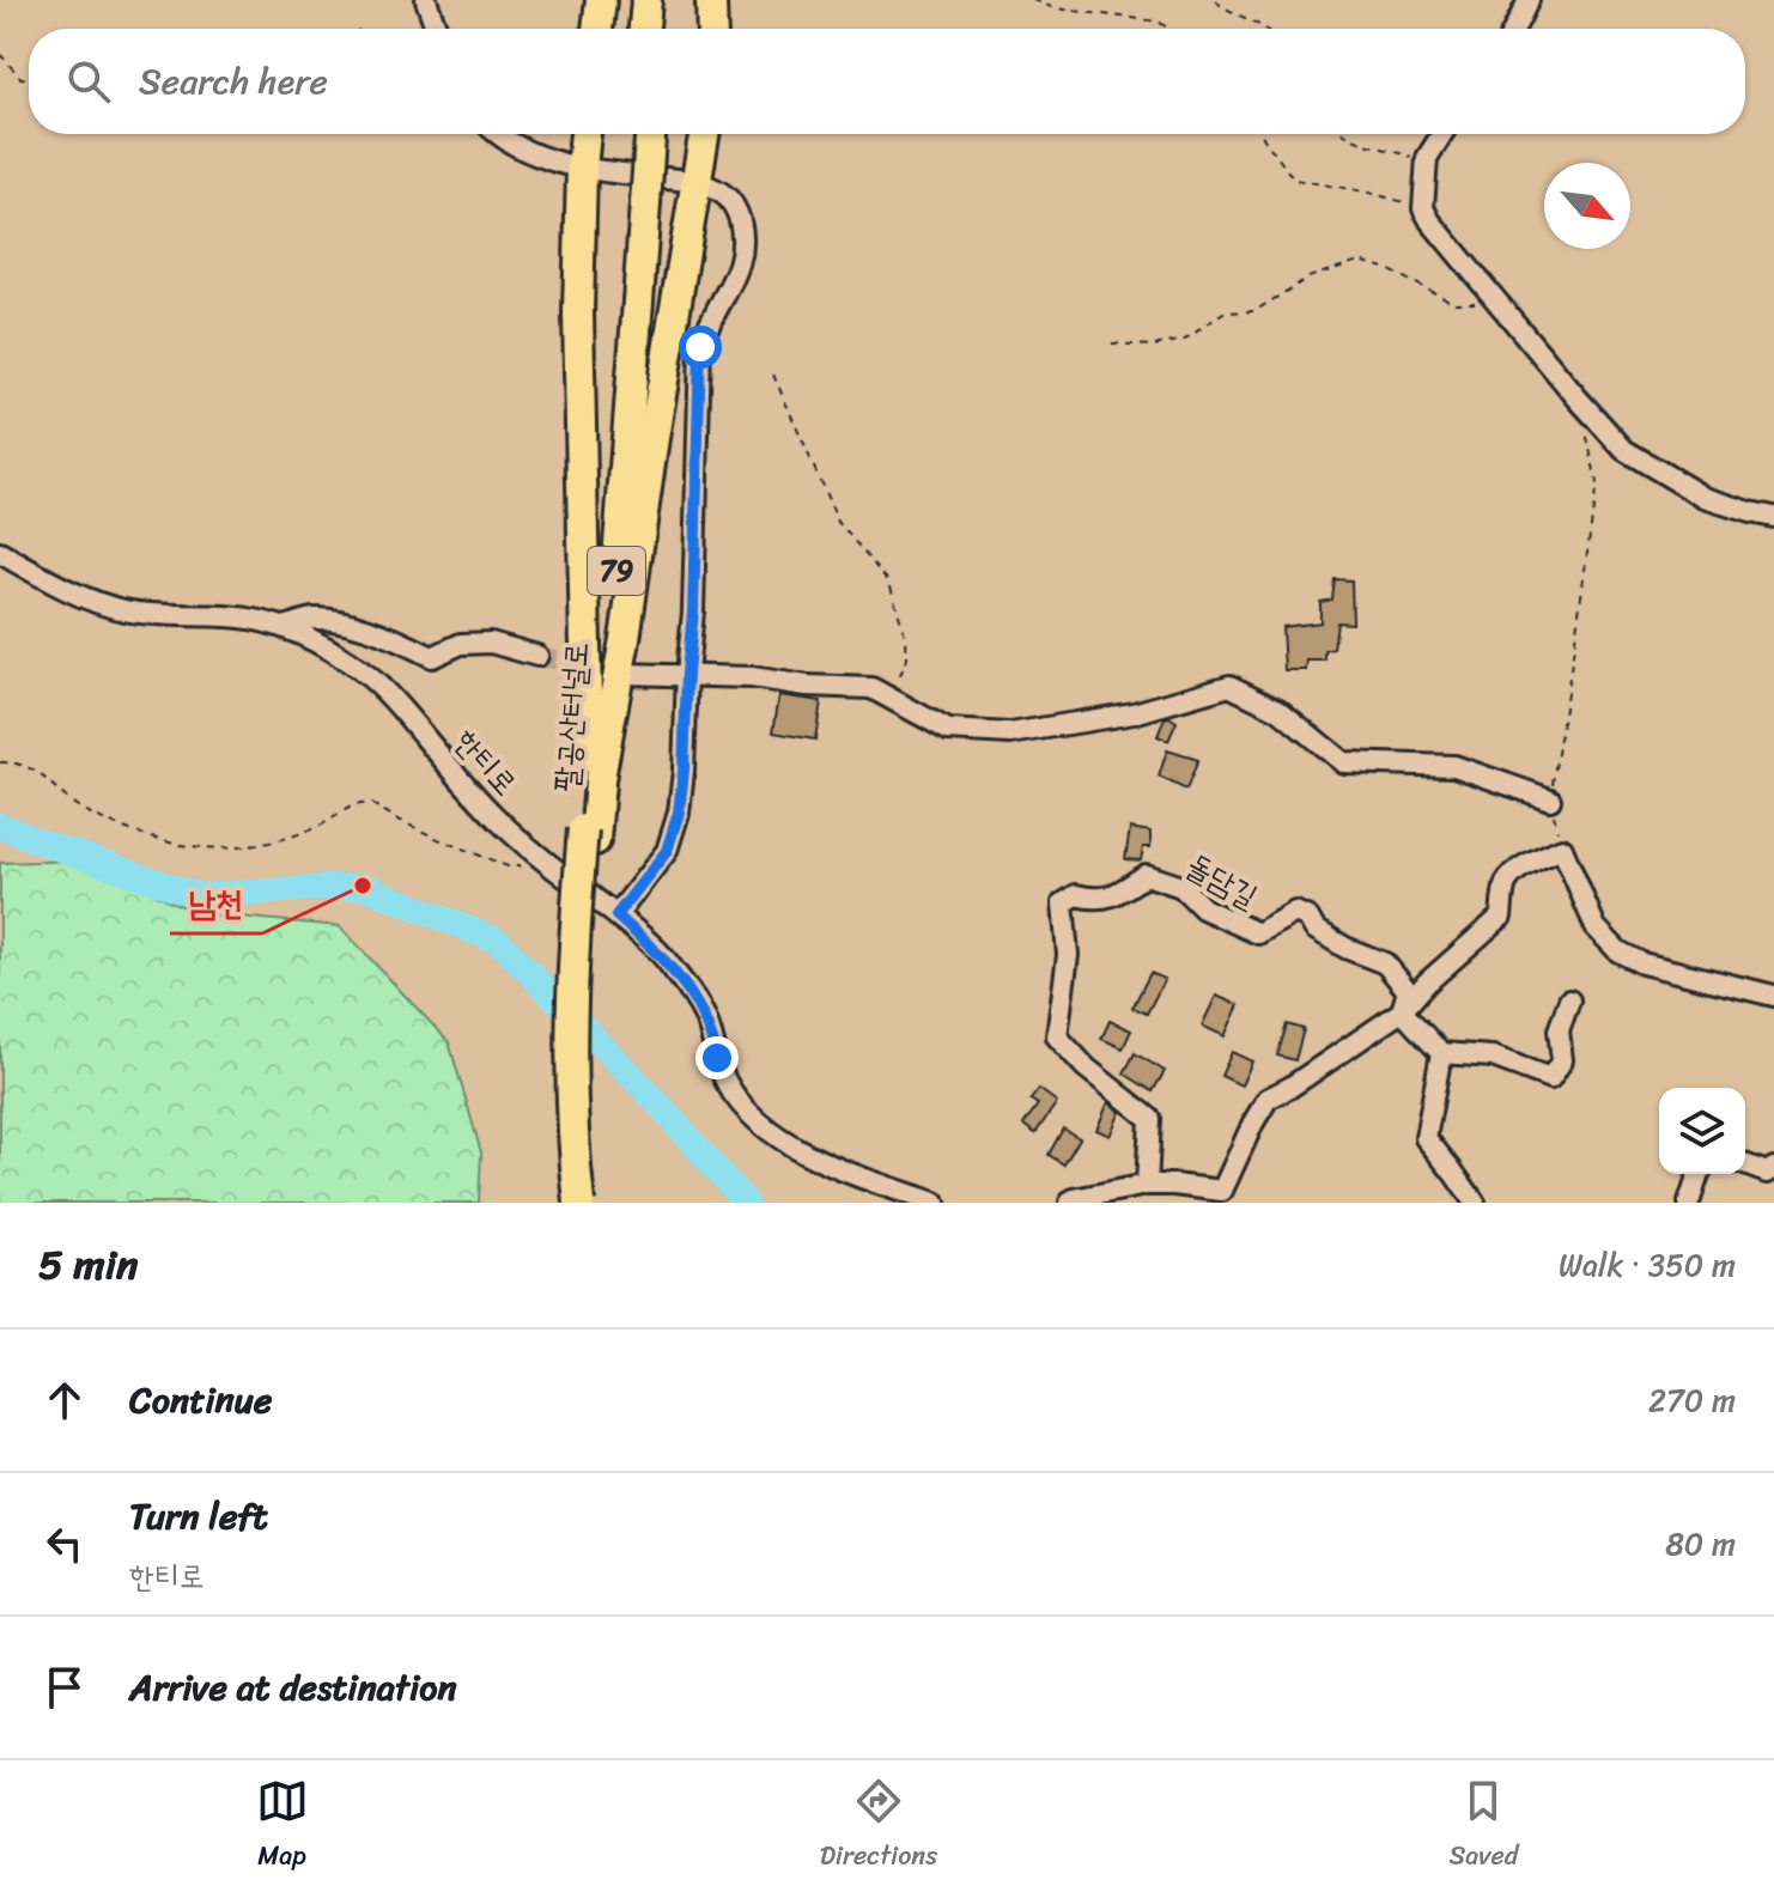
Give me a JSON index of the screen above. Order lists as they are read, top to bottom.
{
  "streets": {
    "highway": ["79", "팔공산터널로"],
    "street": ["한티로", "돌담길"]
  },
  "places": ["남천"],
  "north": "bottom right",
  "page": {
    "search": "Search here",
    "heading": ["5 min", "Walk · 350 m"],
    "list": [
      ["Continue", "270 m"],
      ["Turn left", "한티로", "80 m"],
      "Arrive at destination"
    ],
    "nav": ["Map", "Directions", "Saved"]
  }
}
